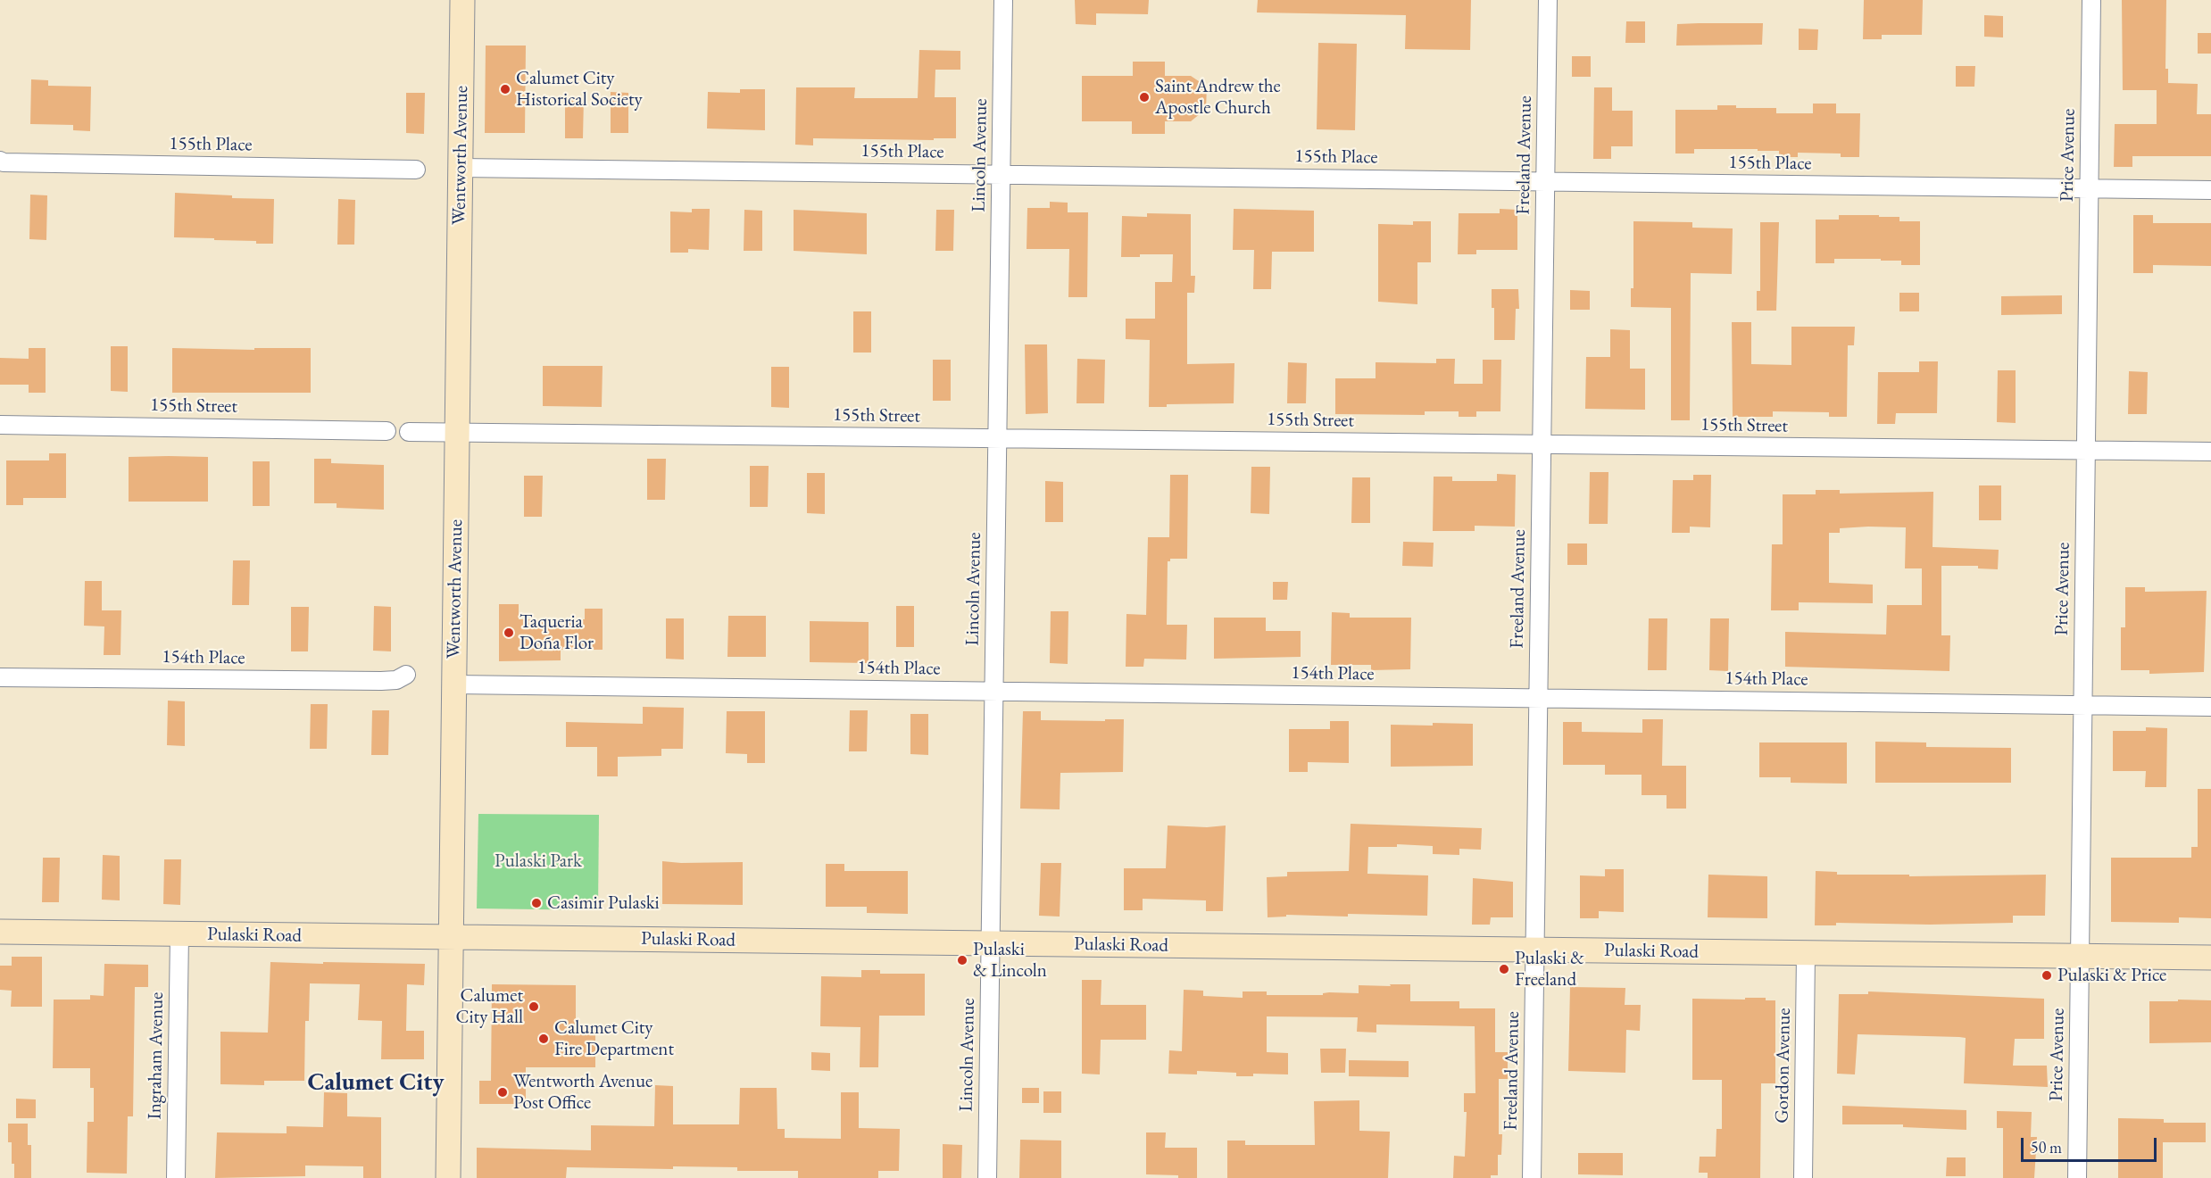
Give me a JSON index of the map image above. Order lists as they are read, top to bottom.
{
  "streets": {
    "street": [
      "155th Place",
      "Wentworth Avenue",
      "Lincoln Avenue",
      "Freeland Avenue",
      "Price Avenue",
      "155th Street",
      "154th Place",
      "Pulaski Road",
      "Ingraham Avenue",
      "Gordon Avenue"
    ]
  },
  "crossings": [
    ["155th Place", "Wentworth Avenue"],
    ["155th Place", "Lincoln Avenue"],
    ["155th Place", "Freeland Avenue"],
    ["155th Place", "Price Avenue"],
    ["Wentworth Avenue", "155th Street"],
    ["Wentworth Avenue", "154th Place"],
    ["Wentworth Avenue", "Pulaski Road"],
    ["Lincoln Avenue", "155th Street"],
    ["Lincoln Avenue", "154th Place"],
    ["Lincoln Avenue", "Pulaski Road"],
    ["Freeland Avenue", "155th Street"],
    ["Freeland Avenue", "154th Place"],
    ["Freeland Avenue", "Pulaski Road"],
    ["Price Avenue", "155th Street"],
    ["Price Avenue", "154th Place"],
    ["Price Avenue", "Pulaski Road"],
    ["Pulaski Road", "Ingraham Avenue"],
    ["Pulaski Road", "Gordon Avenue"]
  ],
  "districts": ["Calumet City"],
  "parks": ["Pulaski Park"],
  "places": [
    "Calumet City Historical Society",
    "Saint Andrew the Apostle Church",
    "Taqueria Doña Flor",
    "Casimir Pulaski",
    "Pulaski & Lincoln",
    "Pulaski & Freeland",
    "Pulaski & Price",
    "Calumet City Hall",
    "Calumet City Fire Department",
    "Wentworth Avenue Post Office"
  ],
  "scale_bar": "50 m"
}
